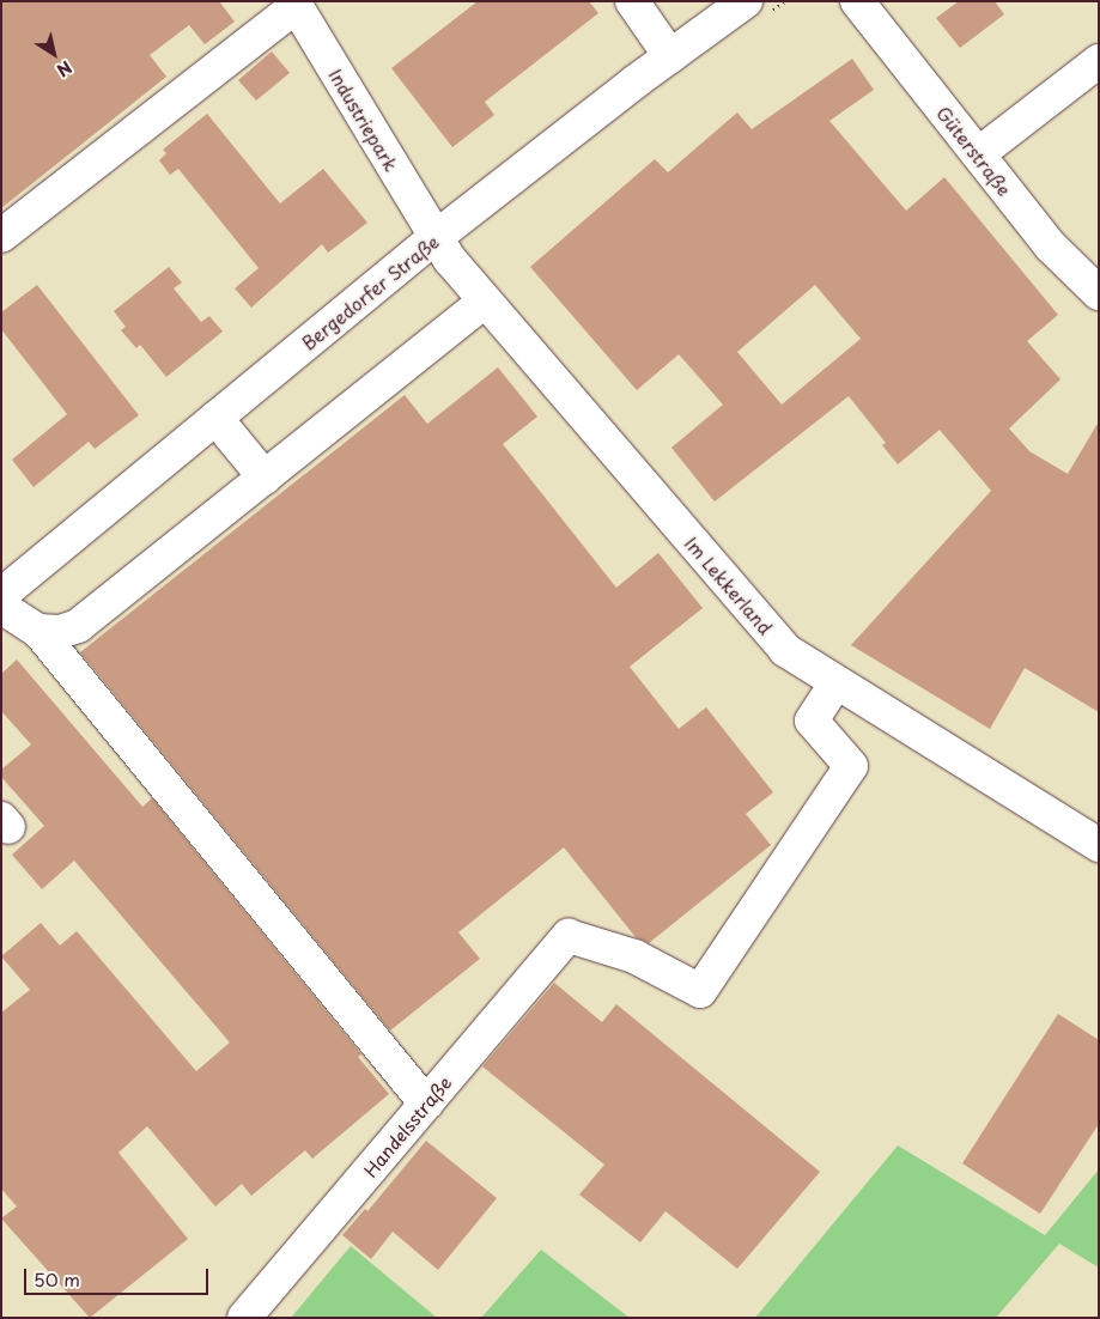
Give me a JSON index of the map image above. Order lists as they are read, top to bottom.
{
  "streets": {
    "street": [
      "Industriepark",
      "Güterstraße",
      "Bergedorfer Straße",
      "Im Lekkerland",
      "Handelsstraße"
    ]
  },
  "crossings": [
    ["Industriepark", "Bergedorfer Straße"],
    ["Industriepark", "Im Lekkerland"],
    ["Bergedorfer Straße", "Im Lekkerland"],
    ["Im Lekkerland", "Handelsstraße"]
  ],
  "scale_bar": "50 m",
  "north": "bottom right"
}
